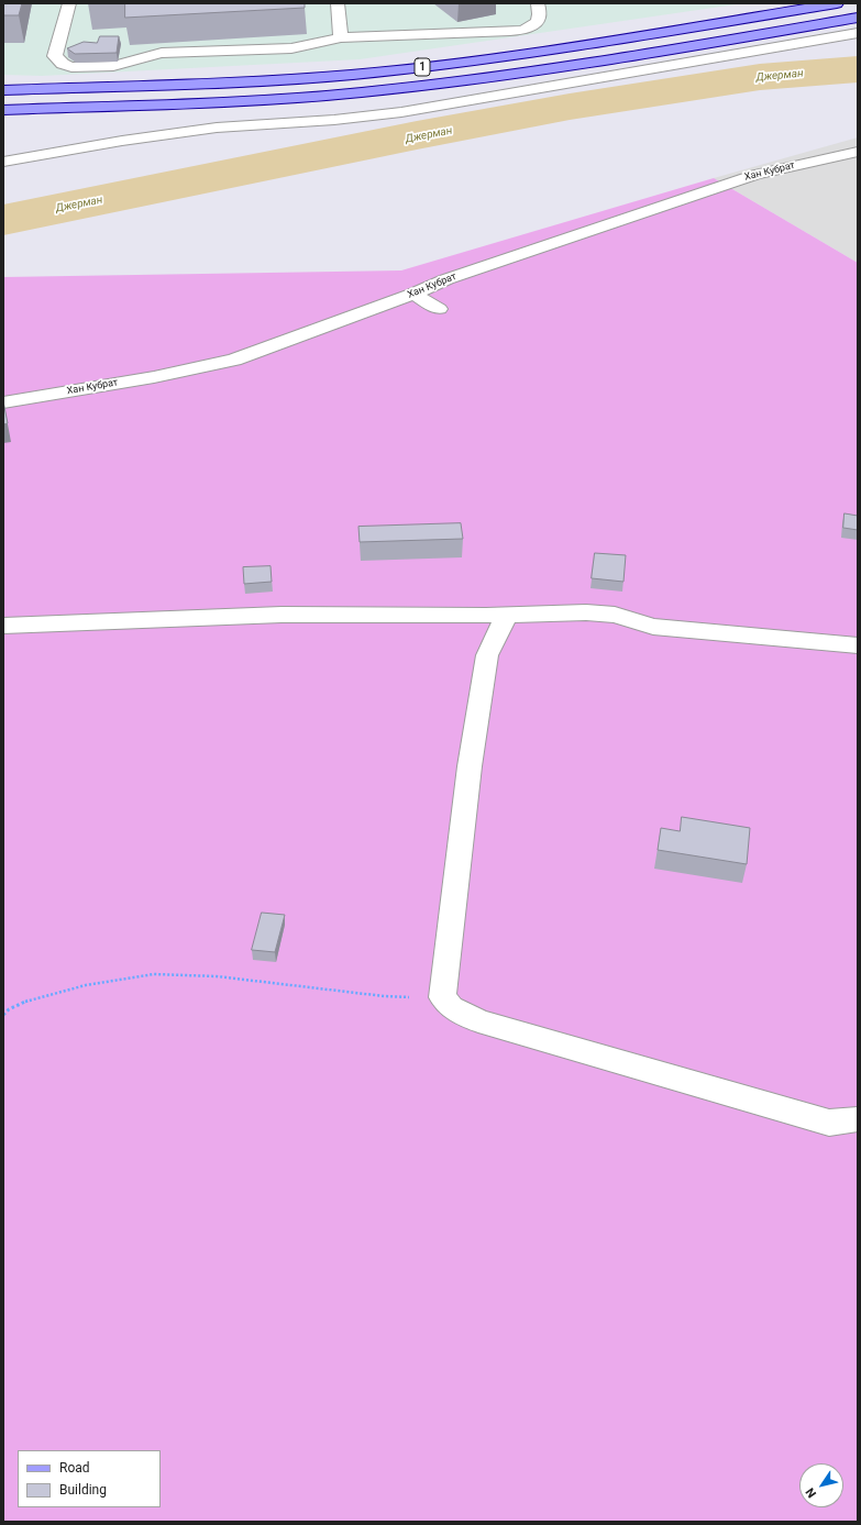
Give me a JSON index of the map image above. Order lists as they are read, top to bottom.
{
  "streets": {
    "main road": ["1"],
    "street": ["Хан Кубрат"]
  },
  "water": ["Джерман"],
  "legend": ["Road", "Building"],
  "north": "bottom left"
}
